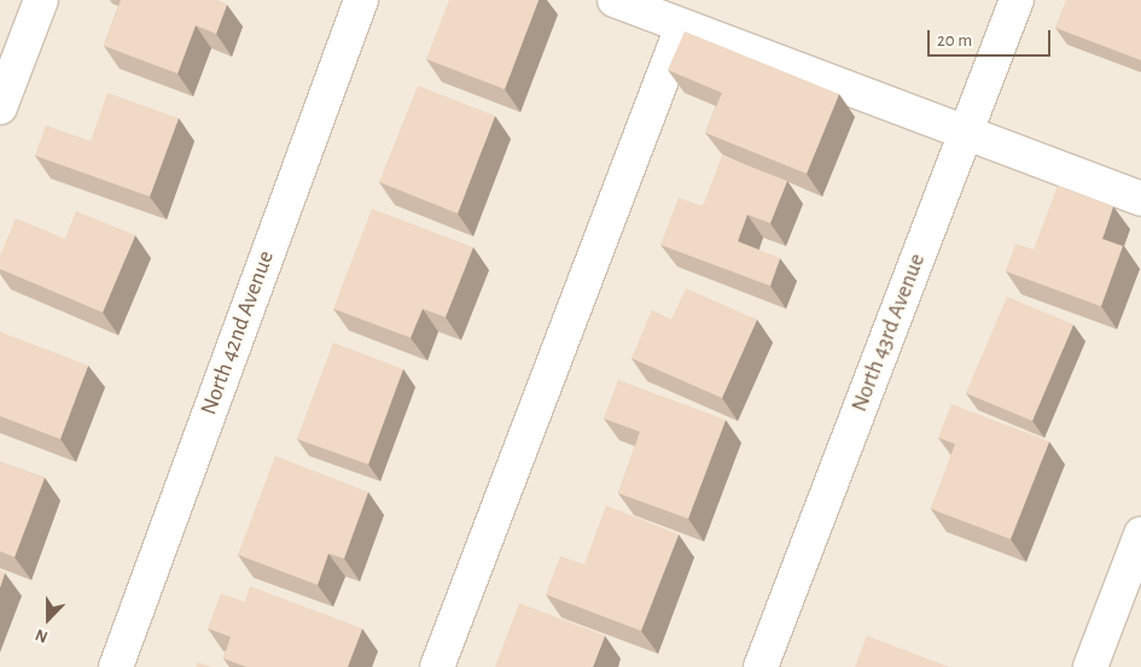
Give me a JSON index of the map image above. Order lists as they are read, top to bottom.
{
  "streets": {
    "street": ["North 42nd Avenue", "North 43rd Avenue"]
  },
  "scale_bar": "20 m",
  "north": "bottom"
}
